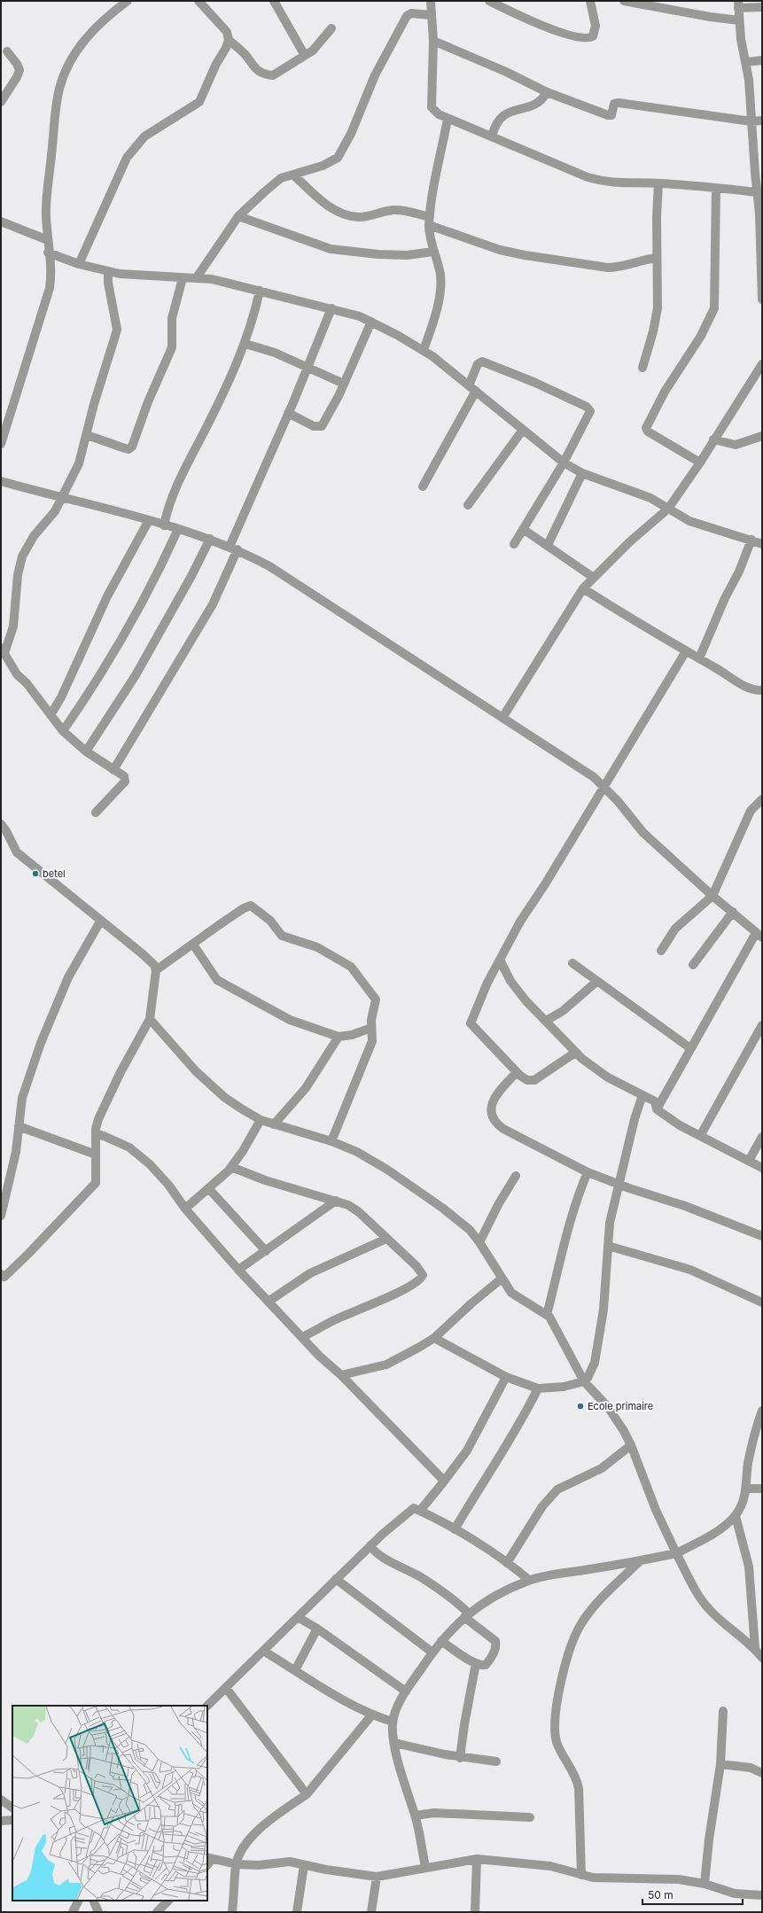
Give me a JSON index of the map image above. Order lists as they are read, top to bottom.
{
  "places": ["betel", "Ecole primaire"],
  "scale_bar": "50 m"
}
